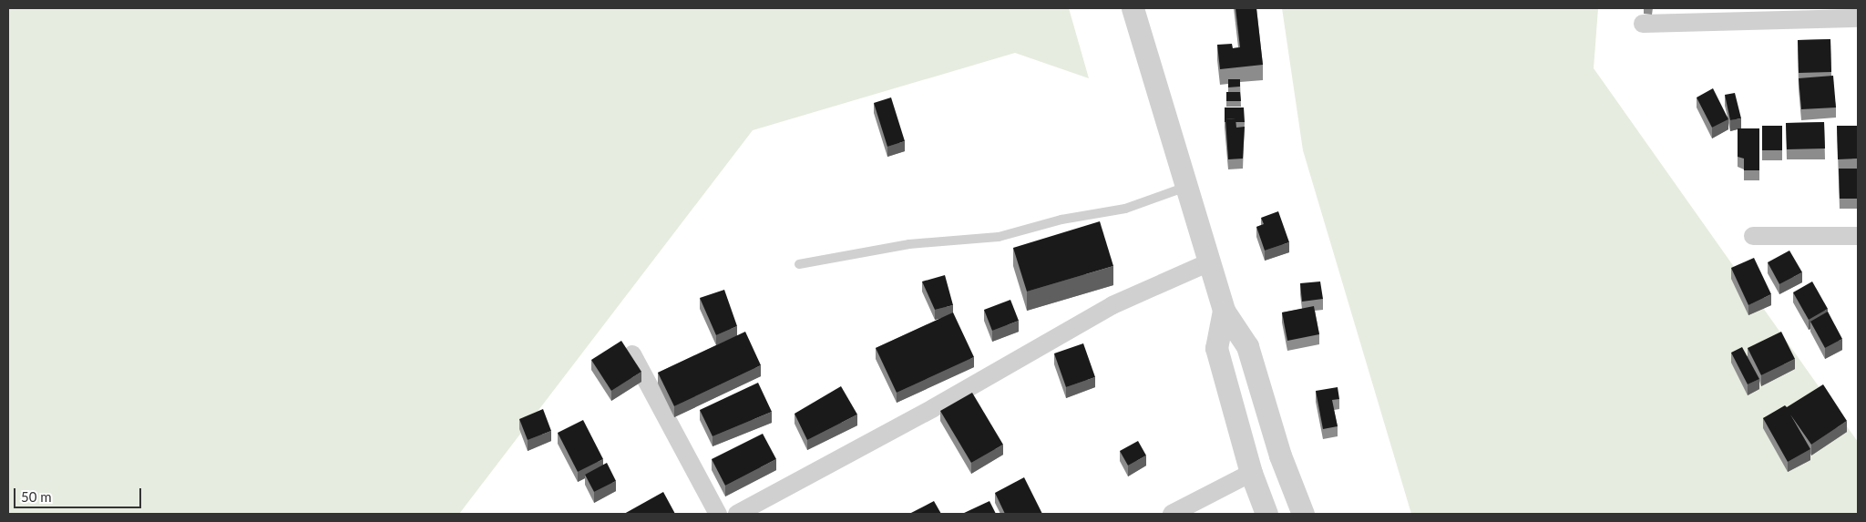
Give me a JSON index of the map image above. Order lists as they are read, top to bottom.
{
  "scale_bar": "50 m"
}
